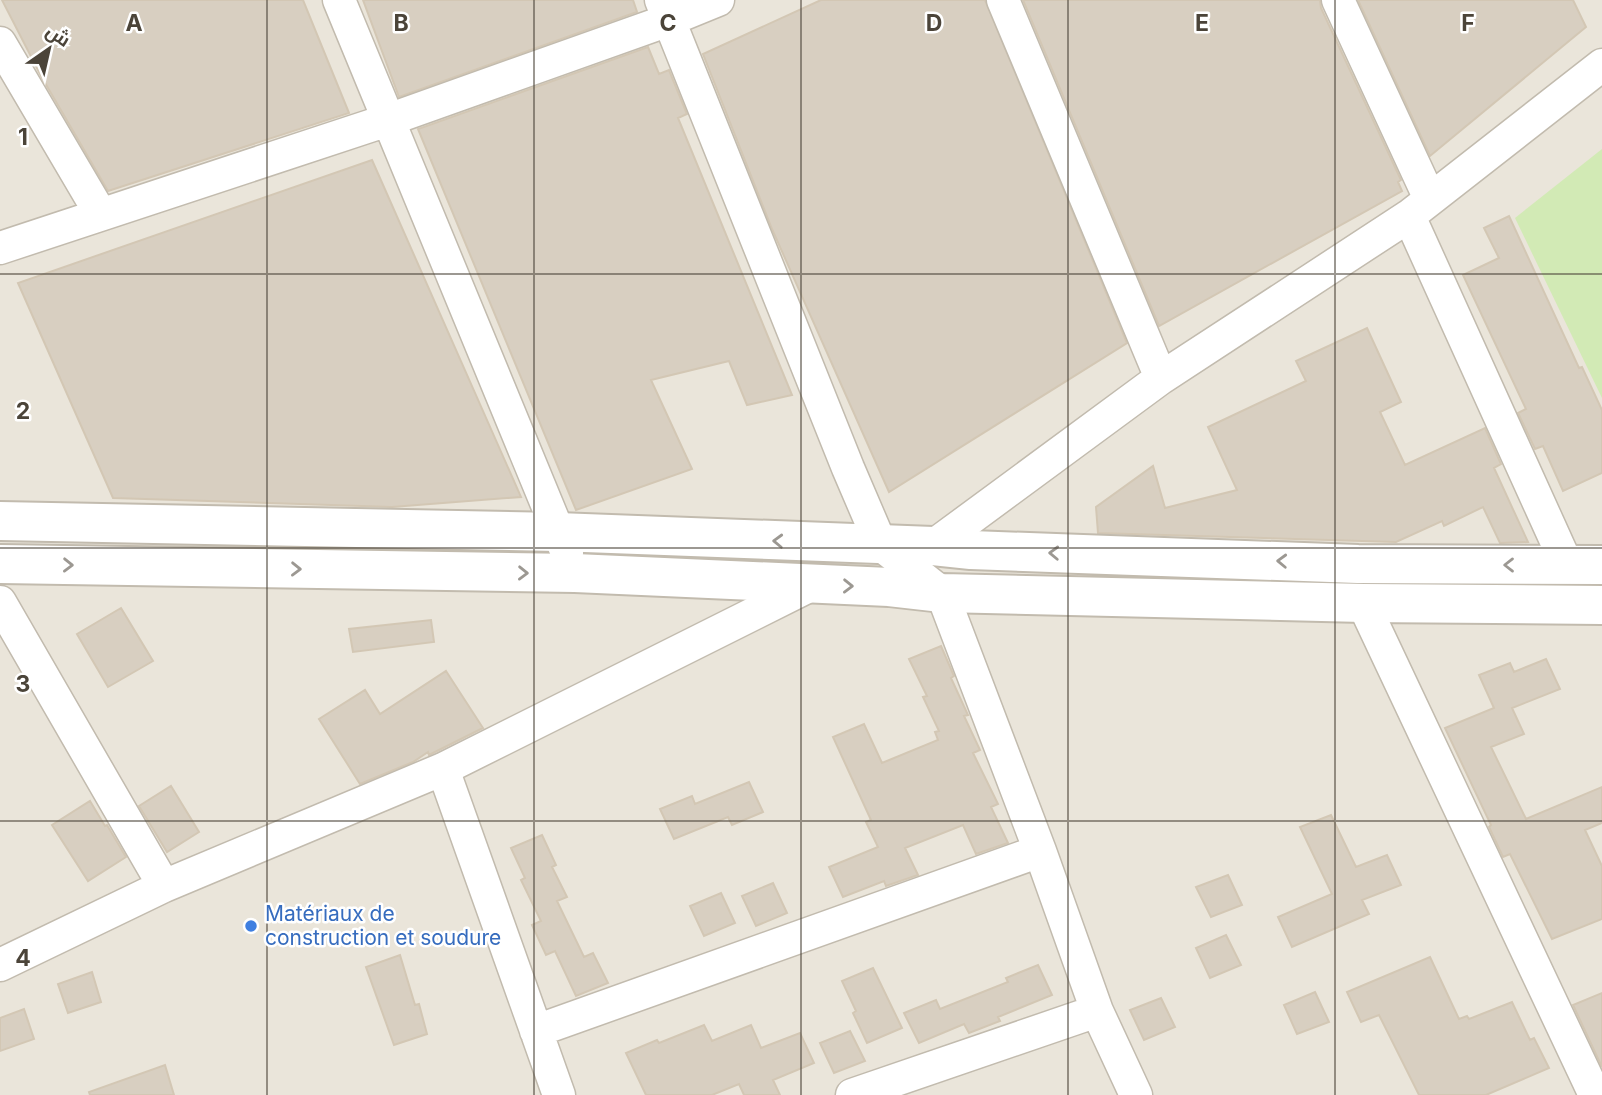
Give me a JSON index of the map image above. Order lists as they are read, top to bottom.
{
  "places": ["Matériaux de construction et soudure"],
  "north": "top right",
  "grid": {
    "columns": [
      "A",
      "B",
      "C",
      "D",
      "E",
      "F"
    ],
    "rows": [
      "1",
      "2",
      "3",
      "4"
    ]
  }
}
